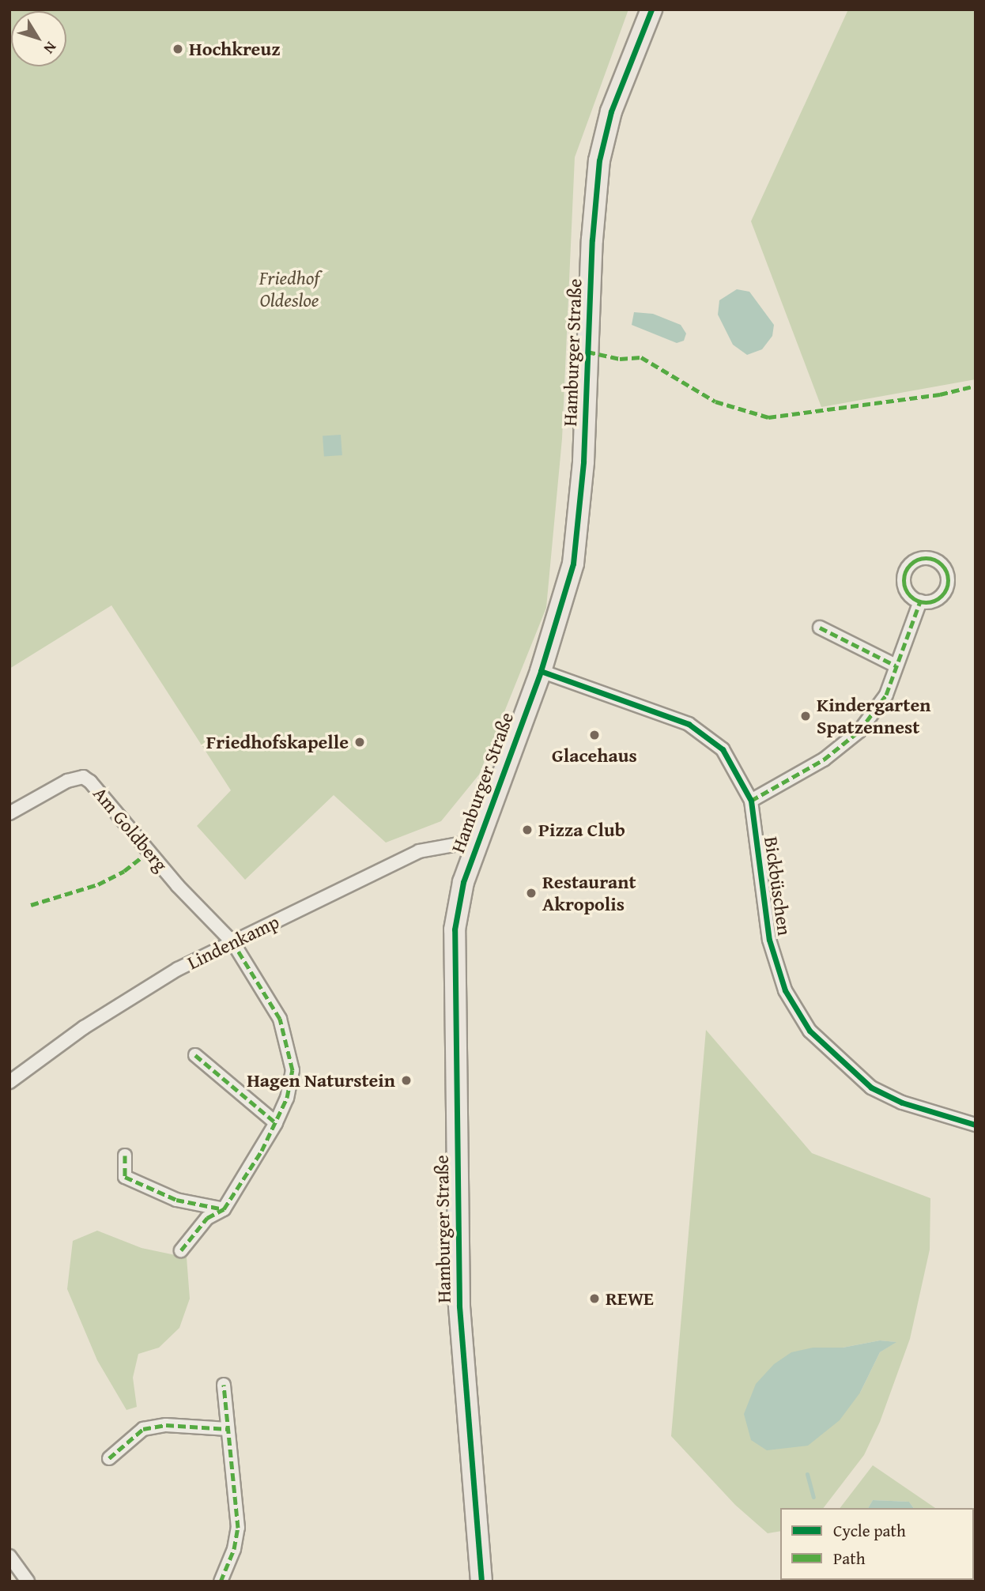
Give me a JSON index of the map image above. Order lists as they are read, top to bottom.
{
  "streets": {
    "main road": ["Hamburger Straße"],
    "street": ["Am Goldberg", "Bickbüschen", "Lindenkamp"]
  },
  "crossings": [
    ["Hamburger Straße", "Bickbüschen"],
    ["Hamburger Straße", "Lindenkamp"],
    ["Am Goldberg", "Lindenkamp"]
  ],
  "parks": ["Friedhof Oldesloe"],
  "places": [
    "Hochkreuz",
    "Kindergarten Spatzennest",
    "Glacehaus",
    "Friedhofskapelle",
    "Pizza Club",
    "Restaurant Akropolis",
    "Hagen Naturstein",
    "REWE"
  ],
  "legend": ["Cycle path", "Path"],
  "north": "bottom right"
}
